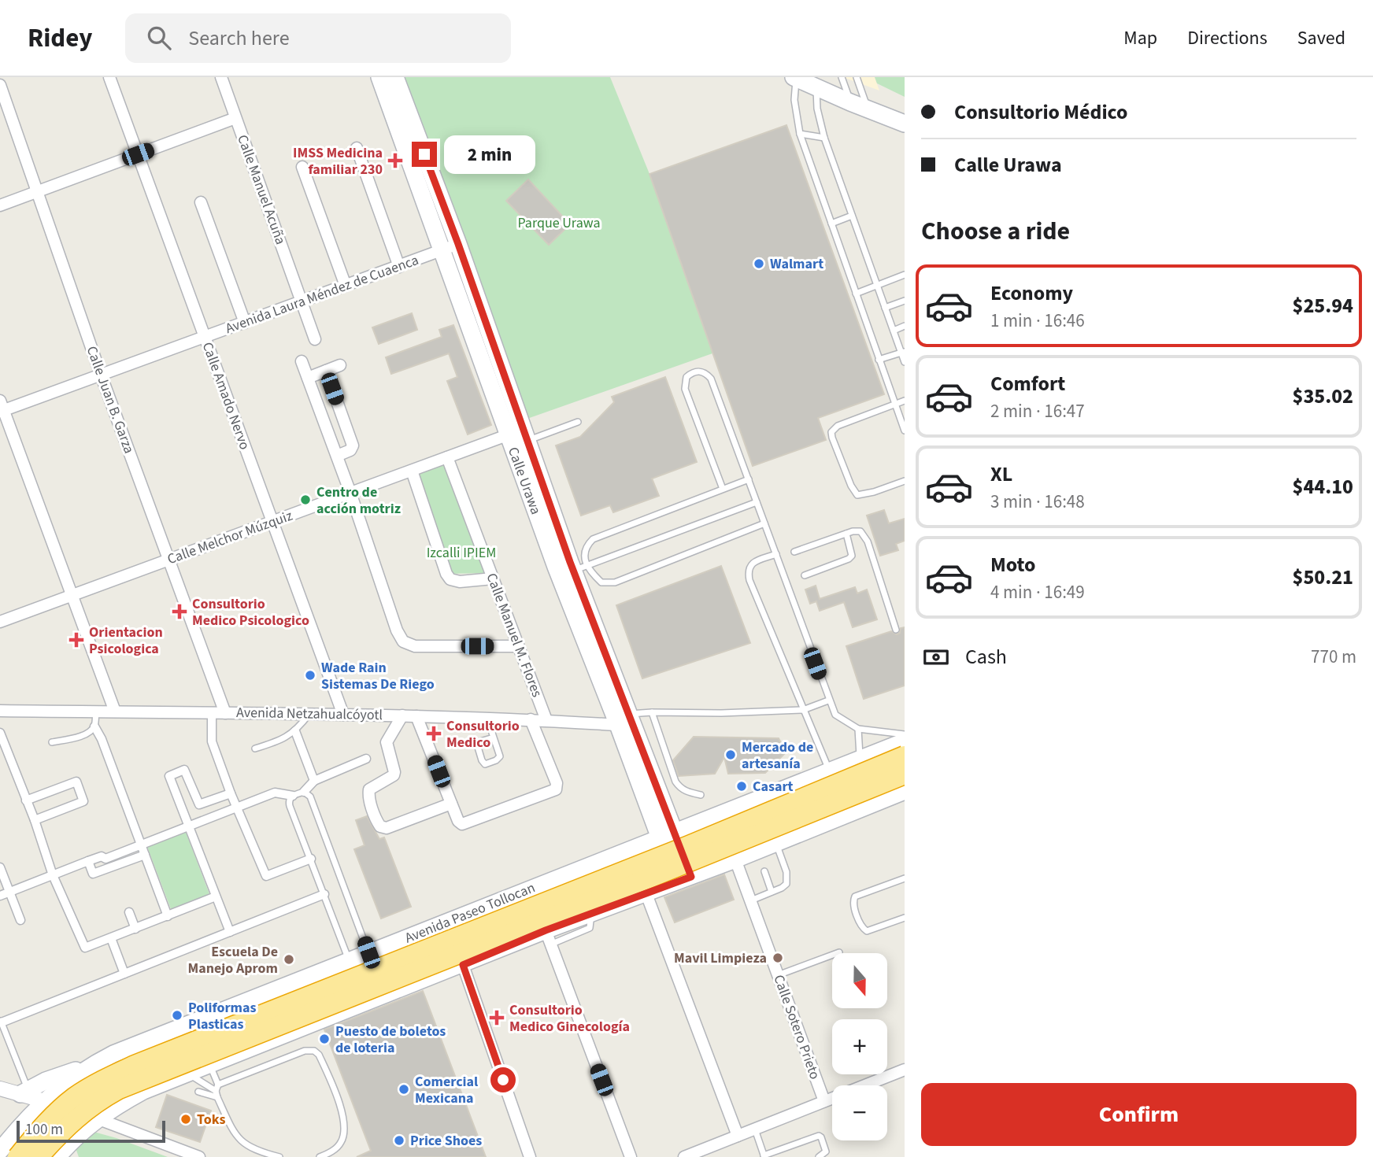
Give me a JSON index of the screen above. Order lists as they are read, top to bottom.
{
  "streets": {
    "highway": ["Avenida Paseo Tollocan"],
    "main road": ["Calle Urawa"],
    "street": [
      "Calle Manuel Acuña",
      "Avenida Laura Méndez de Cuaenca",
      "Calle Amado Nervo",
      "Calle Juan B. Garza",
      "Calle Melchor Múzquiz",
      "Calle Manuel M. Flores",
      "Avenida Netzahualcóyotl",
      "Calle Sotero Prieto"
    ]
  },
  "crossings": [
    ["Calle Manuel Acuña", "Avenida Laura Méndez de Cuaenca"],
    ["Avenida Laura Méndez de Cuaenca", "Calle Amado Nervo"],
    ["Avenida Laura Méndez de Cuaenca", "Calle Juan B. Garza"],
    ["Avenida Laura Méndez de Cuaenca", "Calle Urawa"],
    ["Calle Amado Nervo", "Calle Melchor Múzquiz"],
    ["Calle Amado Nervo", "Avenida Netzahualcóyotl"],
    ["Calle Juan B. Garza", "Calle Melchor Múzquiz"],
    ["Calle Juan B. Garza", "Avenida Netzahualcóyotl"],
    ["Calle Urawa", "Calle Melchor Múzquiz"],
    ["Calle Urawa", "Avenida Netzahualcóyotl"],
    ["Calle Urawa", "Avenida Paseo Tollocan"],
    ["Calle Melchor Múzquiz", "Calle Manuel M. Flores"],
    ["Calle Manuel M. Flores", "Avenida Netzahualcóyotl"]
  ],
  "parks": ["Parque Urawa", "Izcalli IPIEM"],
  "places": {
    "health": [
      "IMSS Medicina familiar 230",
      "Consultorio Medico Psicologico",
      "Orientacion Psicologica",
      "Consultorio Medico",
      "Consultorio Medico Ginecología"
    ],
    "other": [
      "Walmart",
      "Centro de acción motriz",
      "Wade Rain Sistemas De Riego",
      "Mercado de artesanía",
      "Casart",
      "Mavil Limpieza",
      "Escuela De Manejo Aprom",
      "Poliformas Plasticas",
      "Puesto de boletos de loteria",
      "Comercial Mexicana",
      "Toks",
      "Price Shoes"
    ]
  },
  "scale_bar": "100 m",
  "north": "bottom",
  "page": {
    "header": "Ridey",
    "search": "Search here",
    "nav": ["Map", "Directions", "Saved"],
    "banner": ["Consultorio Médico", "Calle Urawa"],
    "bubble": "2 min",
    "heading": "Choose a ride",
    "list": [
      {
        "name": "Economy",
        "note": "1 min · 16:46",
        "value": "$25.94"
      },
      {
        "name": "Comfort",
        "note": "2 min · 16:47",
        "value": "$35.02"
      },
      {
        "name": "XL",
        "note": "3 min · 16:48",
        "value": "$44.10"
      },
      {
        "name": "Moto",
        "note": "4 min · 16:49",
        "value": "$50.21"
      }
    ],
    "pay": ["Cash", "770 m"],
    "map_buttons": ["+", "−"],
    "buttons": "Confirm",
    "scale": "100 m"
  }
}
